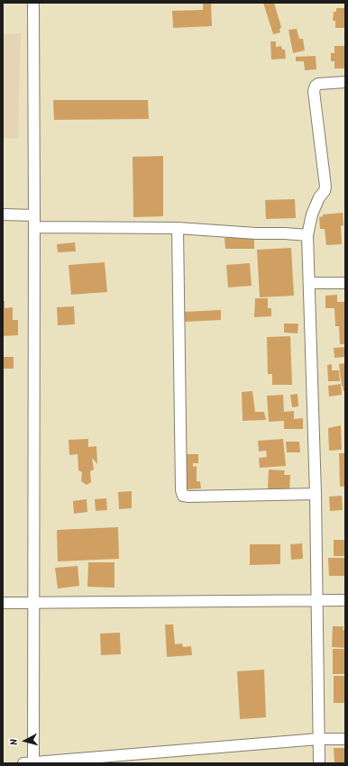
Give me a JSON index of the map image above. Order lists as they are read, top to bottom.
{
  "north": "left"
}
